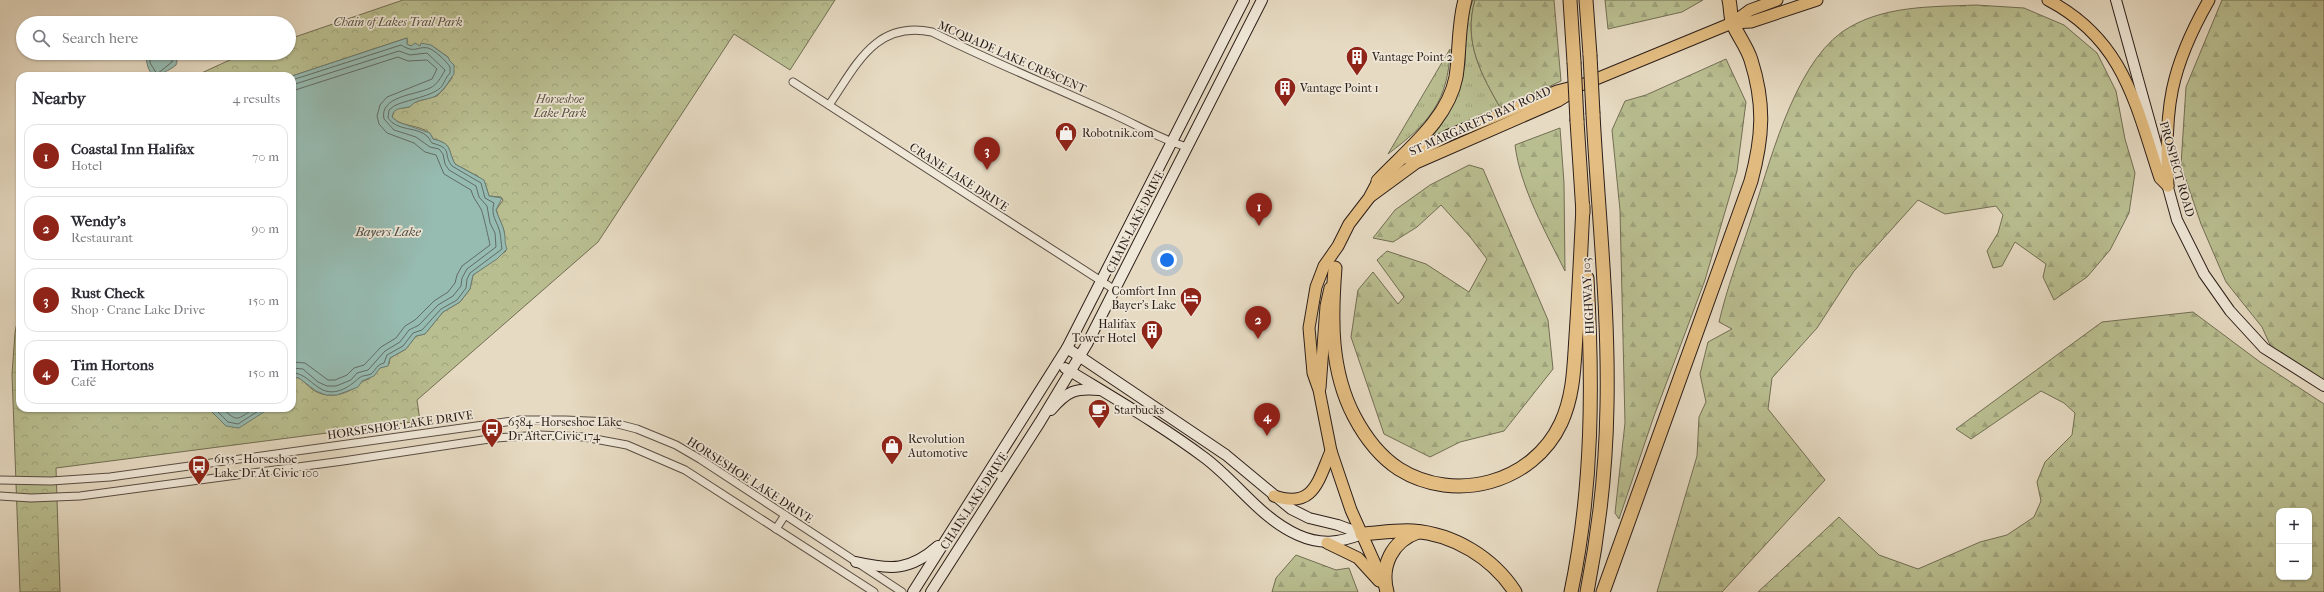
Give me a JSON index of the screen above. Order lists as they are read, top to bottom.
{
  "streets": {
    "highway": ["HIGHWAY 103"],
    "main road": ["ST MARGARETS BAY ROAD"],
    "street": [
      "MCQUADE LAKE CRESCENT",
      "PROSPECT ROAD",
      "CRANE LAKE DRIVE",
      "CHAIN LAKE DRIVE",
      "HORSESHOE LAKE DRIVE"
    ]
  },
  "crossings": [
    ["MCQUADE LAKE CRESCENT", "CRANE LAKE DRIVE"],
    ["MCQUADE LAKE CRESCENT", "CHAIN LAKE DRIVE"],
    ["CRANE LAKE DRIVE", "CHAIN LAKE DRIVE"]
  ],
  "water": ["Bayers Lake"],
  "parks": ["Chain of Lakes Trail Park", "Horseshoe Lake Park"],
  "places": {
    "building": ["Vantage Point 2", "Vantage Point 1", "Halifax Tower Hotel"],
    "shop": ["Robotnik.com", "Revolution Automotive"],
    "hotel": ["Comfort Inn Bayer's Lake"],
    "cafe": ["Starbucks"],
    "bus stop": ["6384 - Horseshoe Lake Dr After Civic 174", "6155 - Horseshoe Lake Dr At Civic 100"]
  },
  "page": {
    "search": "Search here",
    "heading": ["Nearby", "4 results"],
    "list": [
      {
        "mark": "1",
        "name": "Coastal Inn Halifax",
        "note": "Hotel",
        "value": "70 m"
      },
      {
        "mark": "2",
        "name": "Wendy's",
        "note": "Restaurant",
        "value": "90 m"
      },
      {
        "mark": "3",
        "name": "Rust Check",
        "note": "Shop · Crane Lake Drive",
        "value": "150 m"
      },
      {
        "mark": "4",
        "name": "Tim Hortons",
        "note": "Café",
        "value": "150 m"
      }
    ],
    "pins": [
      "3",
      "1",
      "2",
      "4"
    ],
    "map_buttons": ["+", "−"]
  }
}
